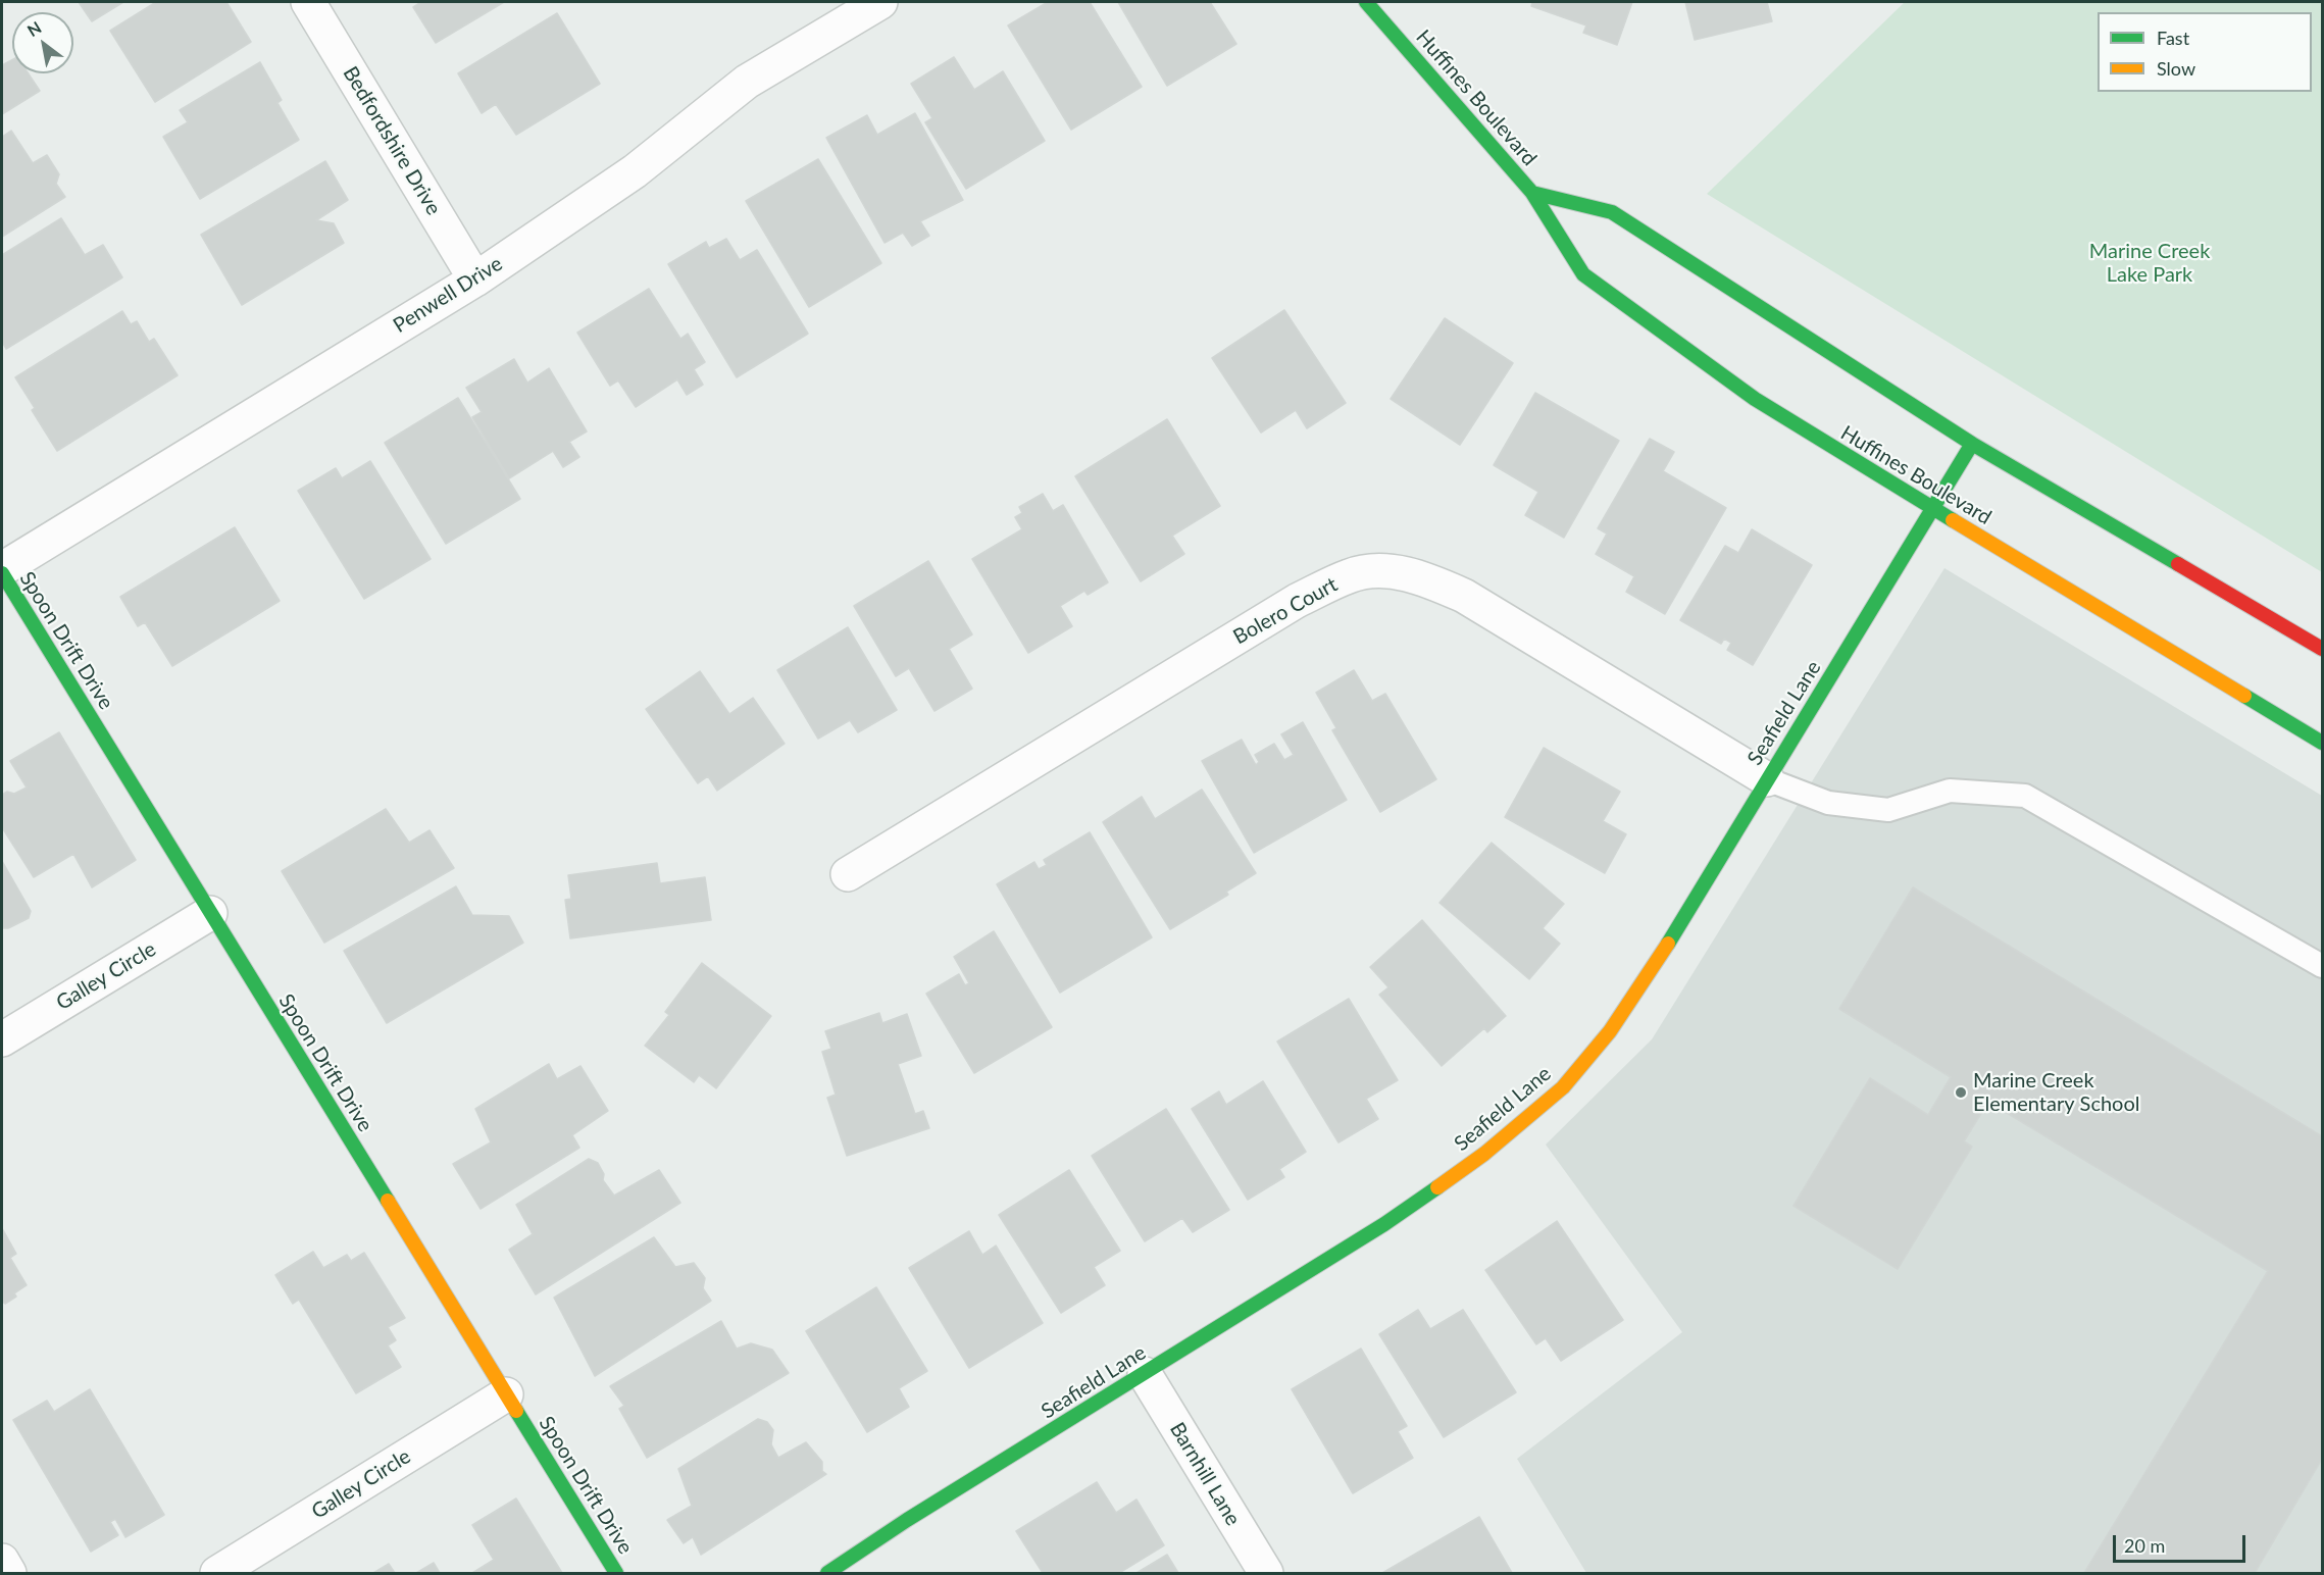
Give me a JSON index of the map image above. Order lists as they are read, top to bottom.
{
  "streets": {
    "street": [
      "Huffines Boulevard",
      "Bedfordshire Drive",
      "Penwell Drive",
      "Bolero Court",
      "Spoon Drift Drive",
      "Seafield Lane",
      "Galley Circle",
      "Barnhill Lane"
    ]
  },
  "crossings": [
    ["Huffines Boulevard", "Seafield Lane"],
    ["Bedfordshire Drive", "Penwell Drive"],
    ["Penwell Drive", "Spoon Drift Drive"],
    ["Bolero Court", "Seafield Lane"],
    ["Spoon Drift Drive", "Galley Circle"],
    ["Seafield Lane", "Barnhill Lane"]
  ],
  "parks": ["Marine Creek Lake Park"],
  "places": ["Marine Creek Elementary School"],
  "legend": ["Fast", "Slow"],
  "scale_bar": "20 m",
  "north": "top left"
}
